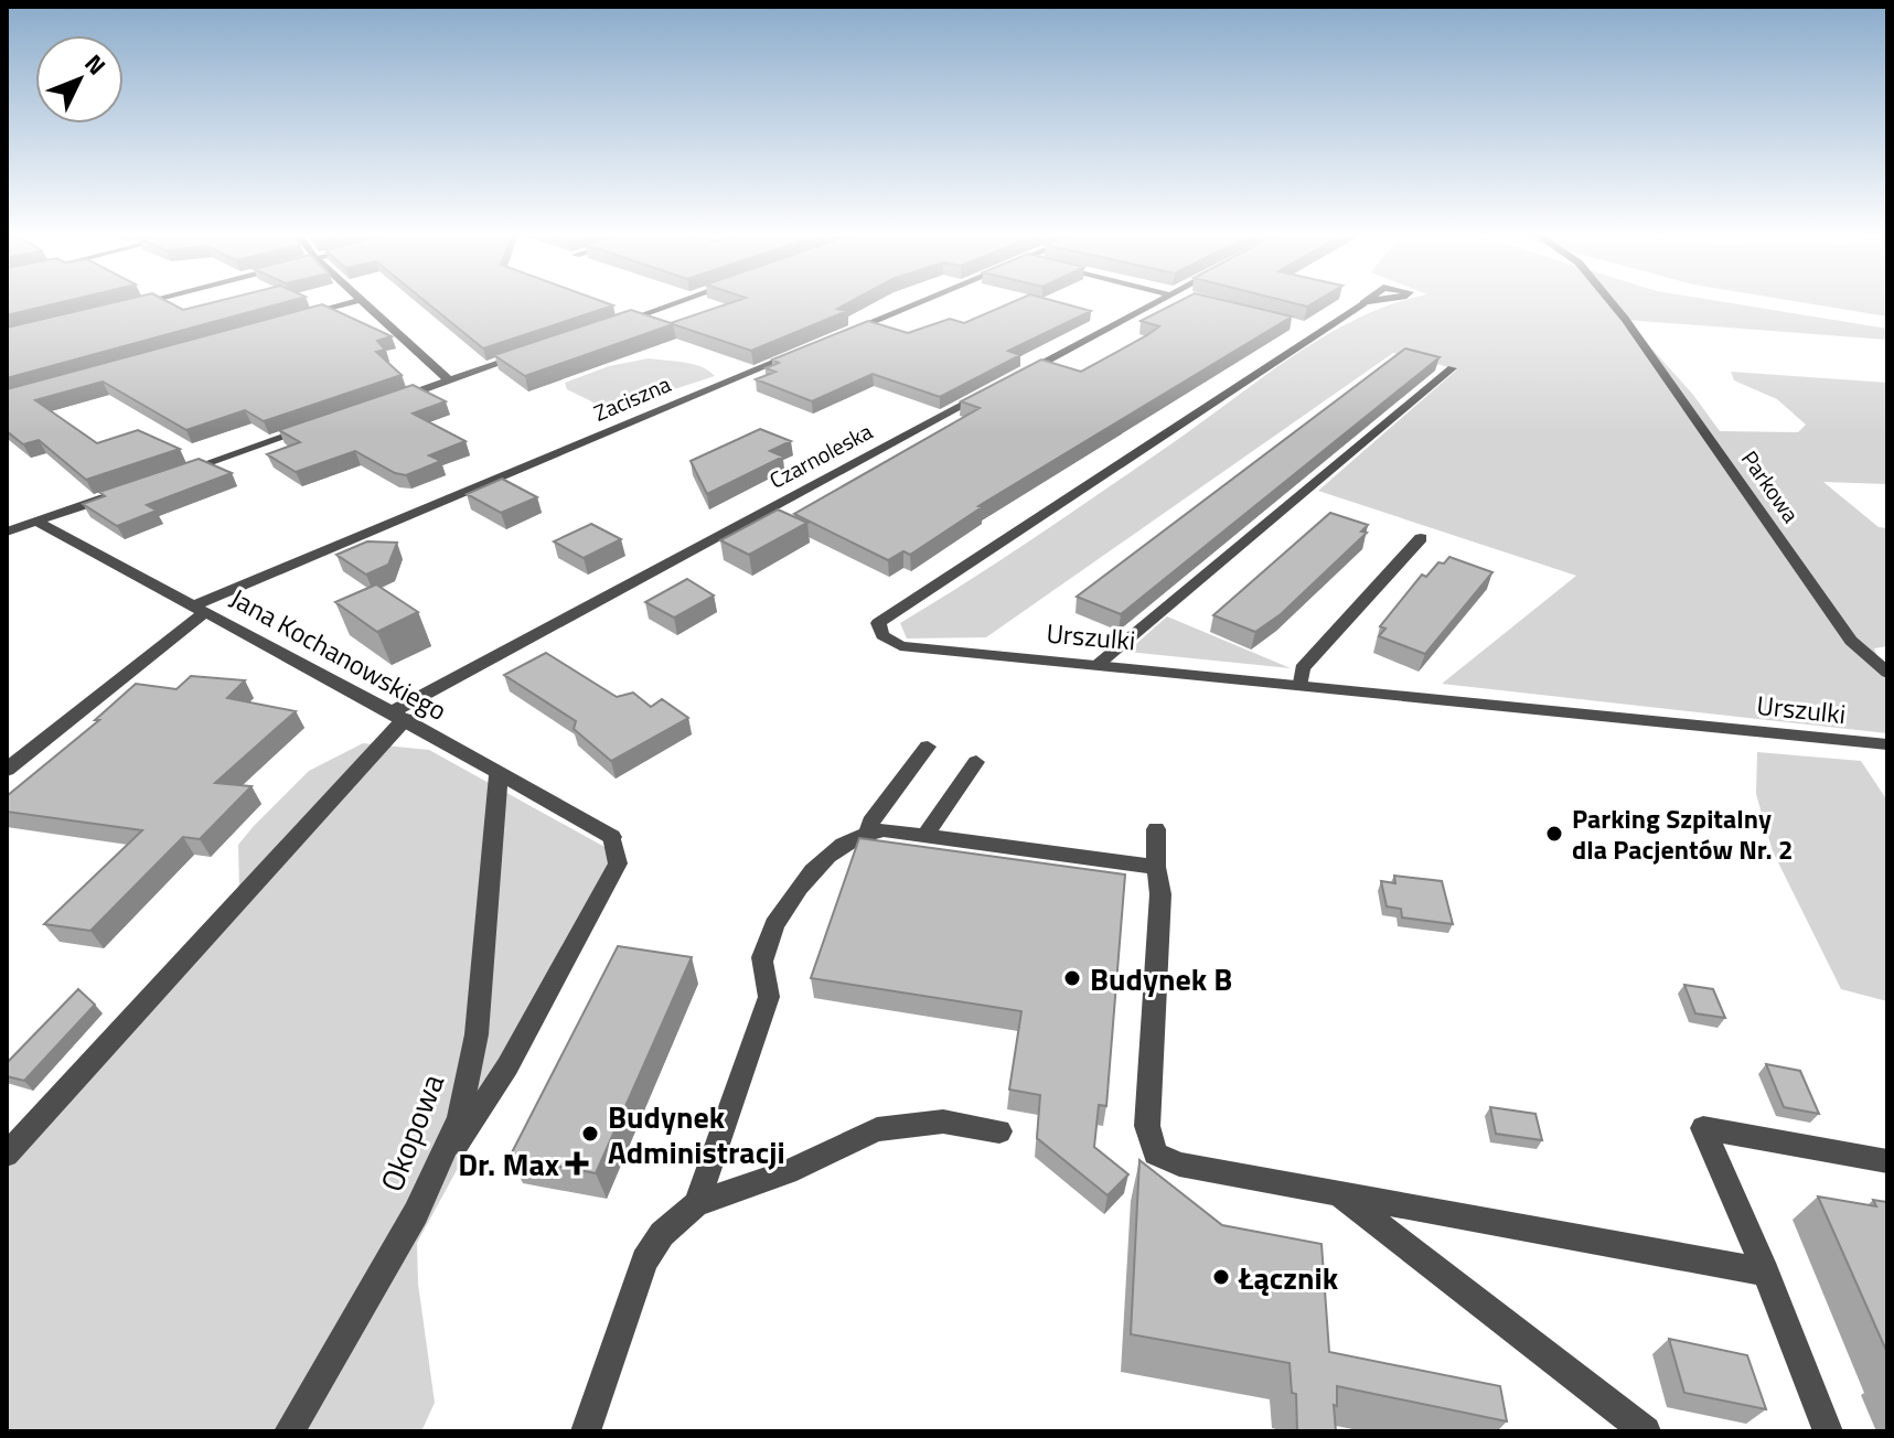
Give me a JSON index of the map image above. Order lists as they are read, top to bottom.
{
  "streets": {
    "street": [
      "Zaciszna",
      "Czarnoleska",
      "Parkowa",
      "Urszulki",
      "Jana Kochanowskiego",
      "Okopowa"
    ]
  },
  "crossings": [
    ["Zaciszna", "Jana Kochanowskiego"],
    ["Czarnoleska", "Jana Kochanowskiego"],
    ["Jana Kochanowskiego", "Okopowa"]
  ],
  "places": {
    "other": [
      "Parking Szpitalny dla Pacjentów Nr. 2",
      "Budynek B",
      "Budynek Administracji",
      "Łącznik"
    ],
    "health": ["Dr. Max"]
  },
  "north": "top right"
}
